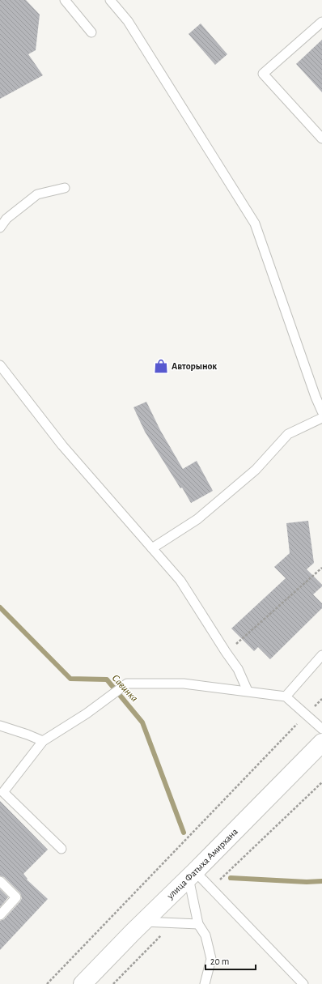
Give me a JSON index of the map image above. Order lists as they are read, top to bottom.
{
  "streets": {
    "main road": ["улица Фатыха Амирхана"]
  },
  "water": ["Савинка"],
  "places": {
    "shop": ["Авторынок"]
  },
  "scale_bar": "20 m"
}
